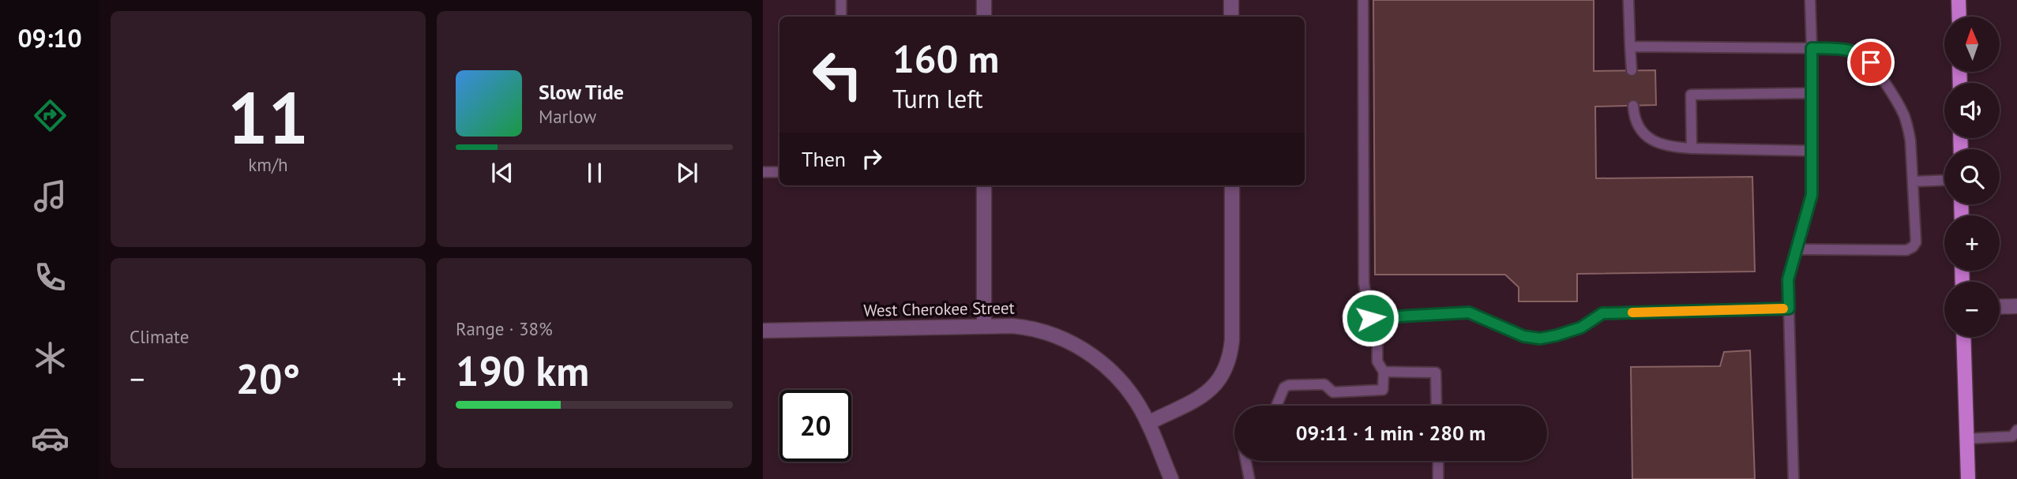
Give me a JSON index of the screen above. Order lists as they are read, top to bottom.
{
  "streets": {
    "street": ["West Cherokee Street"]
  },
  "north": "top",
  "page": {
    "tabs": "09:10",
    "tile": [
      ["11", "km/h"],
      "Climate",
      ["Range · 38%", "190 km"]
    ],
    "map_buttons": ["+", "−"],
    "turn": ["160 m", "Turn left"],
    "song": ["Slow Tide", "Marlow"],
    "then": "Then",
    "heat": ["−", "20°", "+"],
    "limit": "20",
    "trip": "09:11 · 1 min · 280 m"
  }
}
